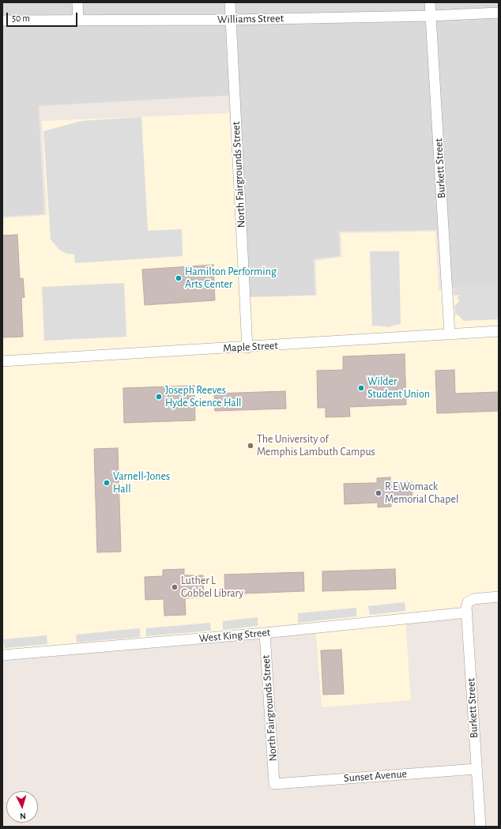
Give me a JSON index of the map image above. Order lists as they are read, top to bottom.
{
  "streets": {
    "street": [
      "Williams Street",
      "Burkett Street",
      "North Fairgrounds Street",
      "Maple Street",
      "West King Street",
      "Sunset Avenue"
    ]
  },
  "crossings": [
    ["Williams Street", "Burkett Street"],
    ["Williams Street", "North Fairgrounds Street"],
    ["Burkett Street", "Maple Street"],
    ["Burkett Street", "West King Street"],
    ["Burkett Street", "Sunset Avenue"],
    ["North Fairgrounds Street", "Maple Street"],
    ["North Fairgrounds Street", "West King Street"],
    ["North Fairgrounds Street", "Sunset Avenue"]
  ],
  "places": [
    "Hamilton Performing Arts Center",
    "Wilder Student Union",
    "Joseph Reeves Hyde Science Hall",
    "The University of Memphis Lambuth Campus",
    "Varnell-Jones Hall",
    "R E Womack Memorial Chapel",
    "Luther L Gobbel Library"
  ],
  "scale_bar": "50 m",
  "north": "bottom"
}
